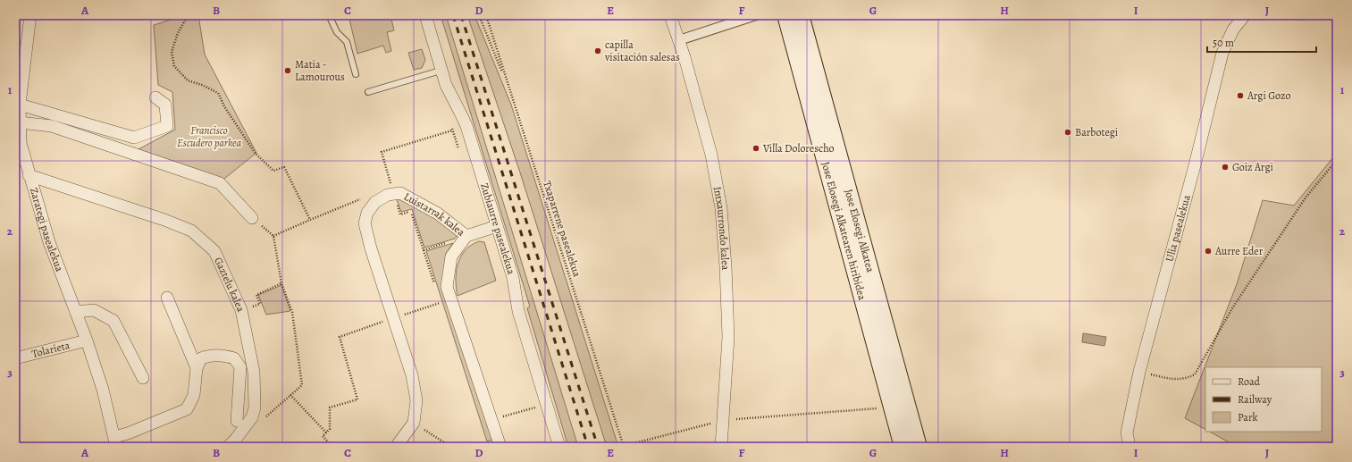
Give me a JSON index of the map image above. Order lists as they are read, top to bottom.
{
  "streets": {
    "main road": ["Jose Elosegi Alkatearen hiribidea", "Jose Elosegi Alkatea"],
    "street": [
      "Luistarrak kalea",
      "Intxaurrondo kalea",
      "Zubiaurre pasealekua",
      "Ulia pasealekua",
      "Zarategi pasealekua",
      "Gaztelu kalea",
      "Tolarieta"
    ],
    "path": ["Txaparrene pasealekua"]
  },
  "crossings": [
    ["Zarategi pasealekua", "Gaztelu kalea"],
    ["Zarategi pasealekua", "Tolarieta"]
  ],
  "parks": ["Francisco Escudero parkea"],
  "places": [
    "capilla visitación salesas",
    "Matia - Lamourous",
    "Argi Gozo",
    "Barbotegi",
    "Villa Dolorescho",
    "Goiz Argi",
    "Aurre Eder"
  ],
  "legend": ["Road", "Railway", "Park"],
  "scale_bar": "50 m",
  "grid": {
    "columns": [
      "A",
      "B",
      "C",
      "D",
      "E",
      "F",
      "G",
      "H",
      "I",
      "J"
    ],
    "rows": ["1", "2", "3"]
  }
}
